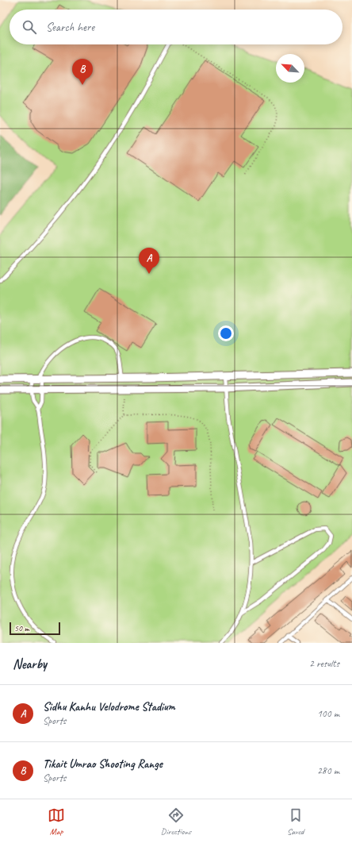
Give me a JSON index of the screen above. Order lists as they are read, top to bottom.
{
  "scale_bar": "50 m",
  "north": "top left",
  "page": {
    "search": "Search here",
    "pins": ["B", "A"],
    "scale": "50 m",
    "heading": ["Nearby", "2 results"],
    "list": [
      {
        "mark": "A",
        "name": "Sidhu Kanhu Velodrome Stadium",
        "note": "Sports",
        "value": "100 m"
      },
      {
        "mark": "B",
        "name": "Tikait Umrao Shooting Range",
        "note": "Sports",
        "value": "280 m"
      }
    ],
    "nav": ["Map", "Directions", "Saved"]
  }
}
